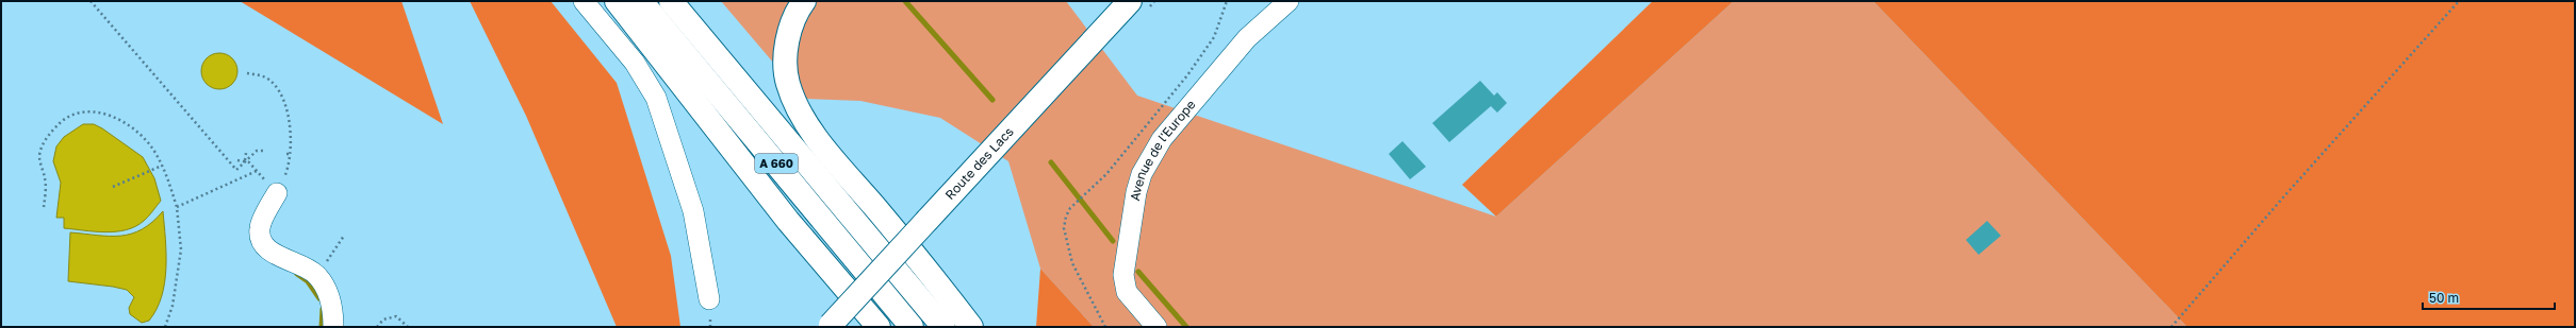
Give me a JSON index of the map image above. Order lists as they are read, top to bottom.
{
  "streets": {
    "main road": ["A 660", "Route des Lacs"],
    "street": ["Avenue de l'Europe"]
  },
  "scale_bar": "50 m"
}
